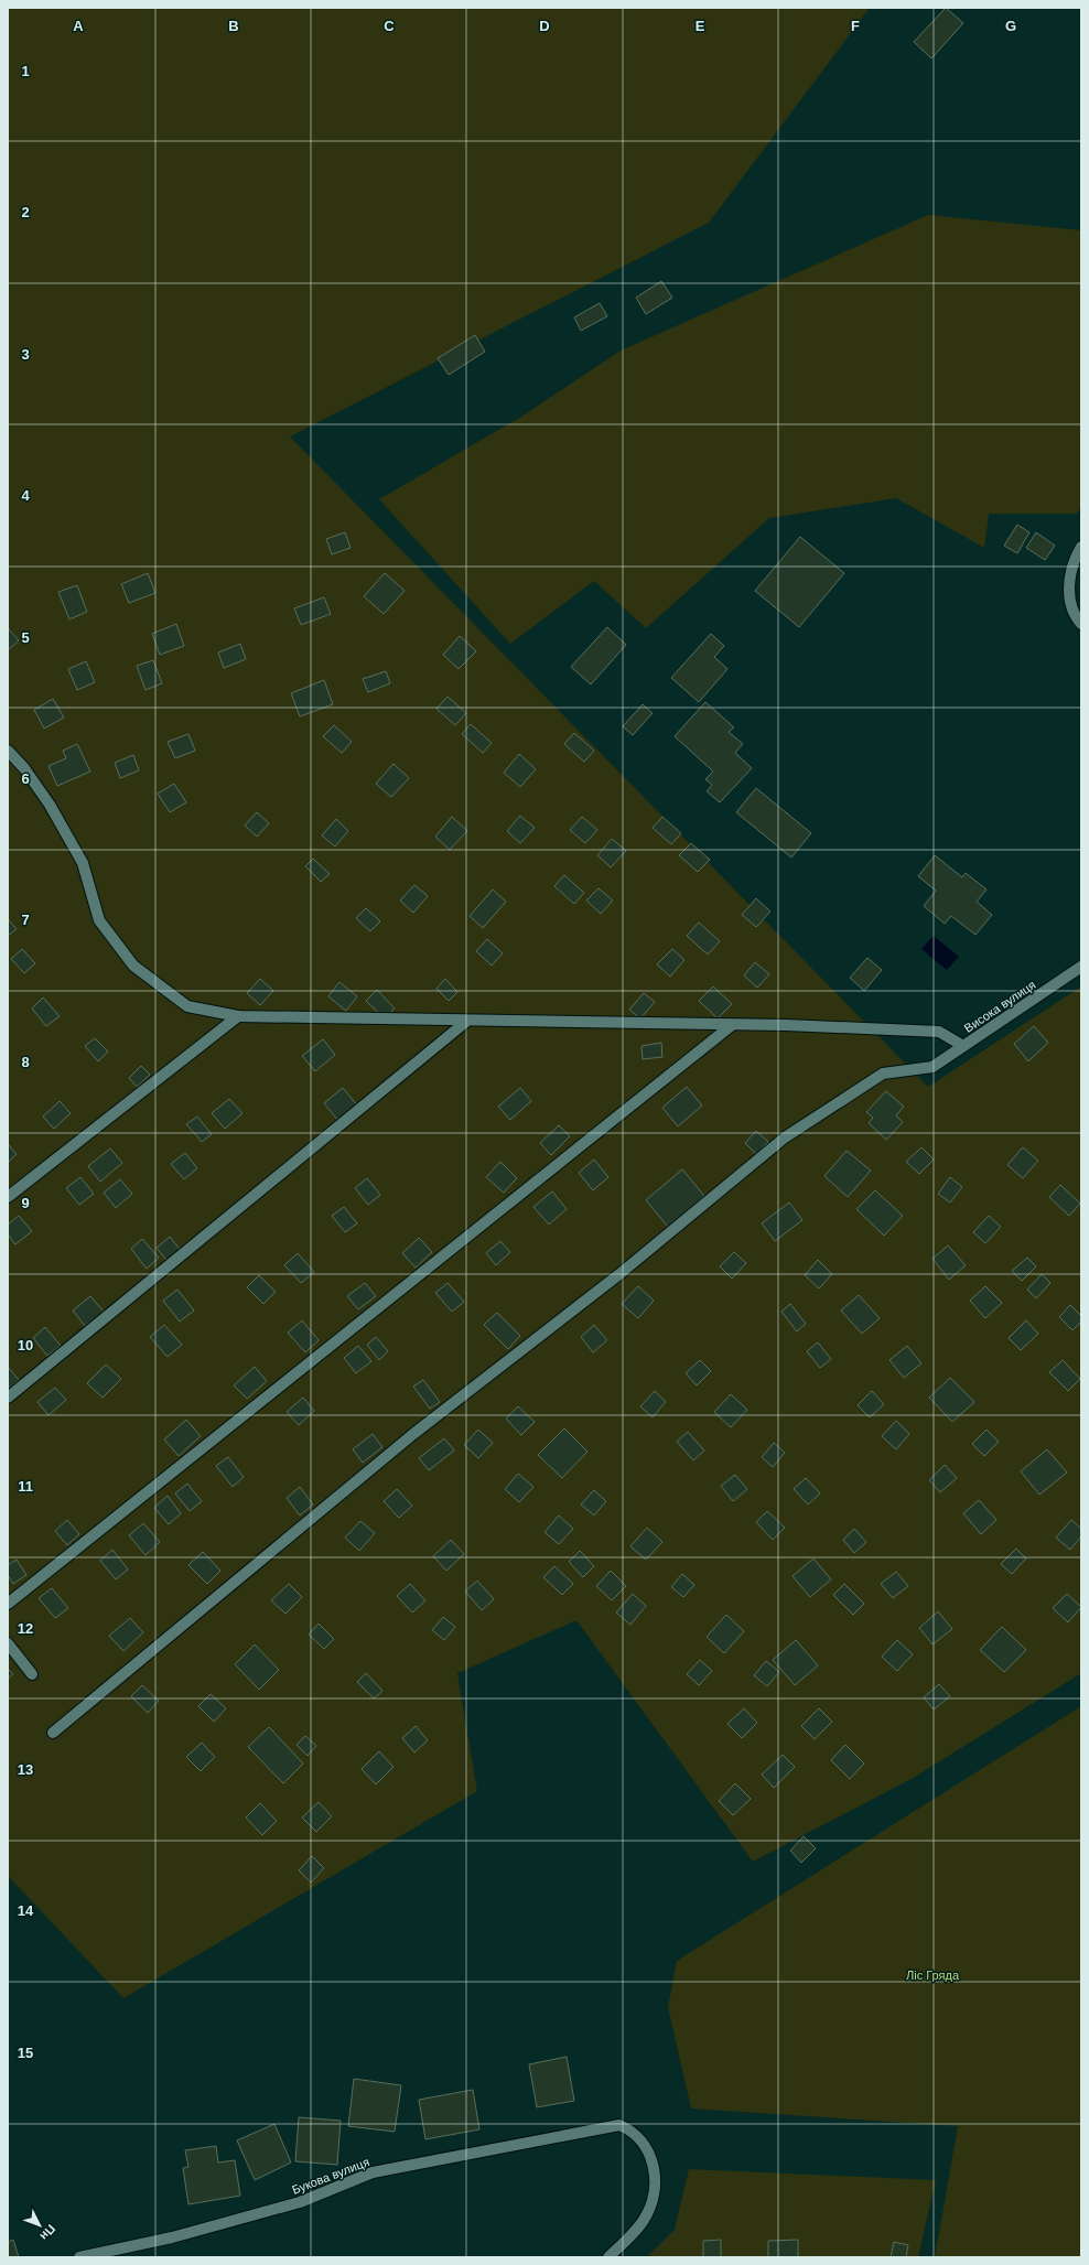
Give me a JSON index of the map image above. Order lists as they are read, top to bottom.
{
  "streets": {
    "street": ["Висока вулиця", "Букова вулиця"]
  },
  "parks": ["Ліс Гряда"],
  "north": "bottom right",
  "grid": {
    "columns": [
      "A",
      "B",
      "C",
      "D",
      "E",
      "F",
      "G"
    ],
    "rows": [
      "1",
      "2",
      "3",
      "4",
      "5",
      "6",
      "7",
      "8",
      "9",
      "10",
      "11",
      "12",
      "13",
      "14",
      "15"
    ]
  }
}
